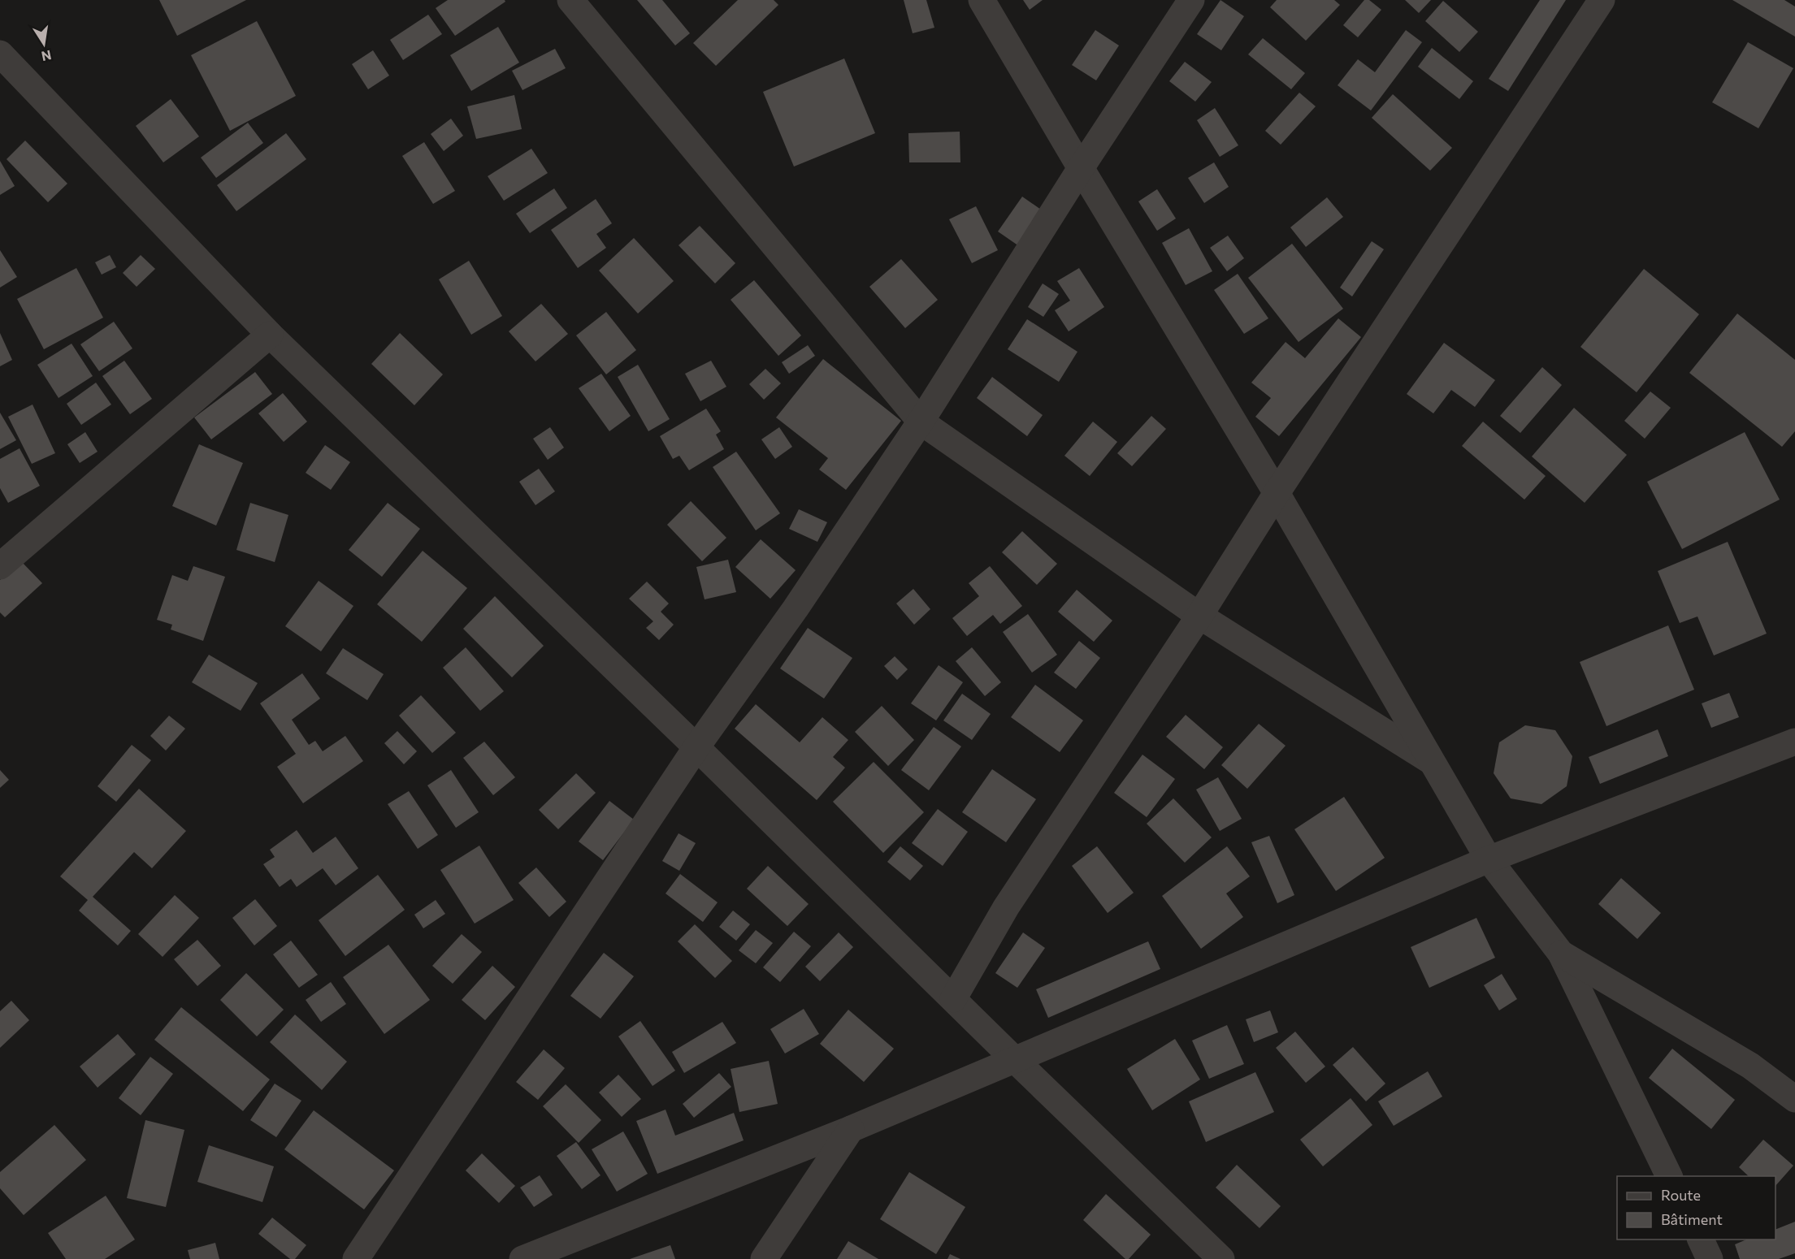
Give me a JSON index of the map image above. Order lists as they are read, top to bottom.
{
  "legend": ["Route", "Bâtiment"],
  "north": "bottom"
}
